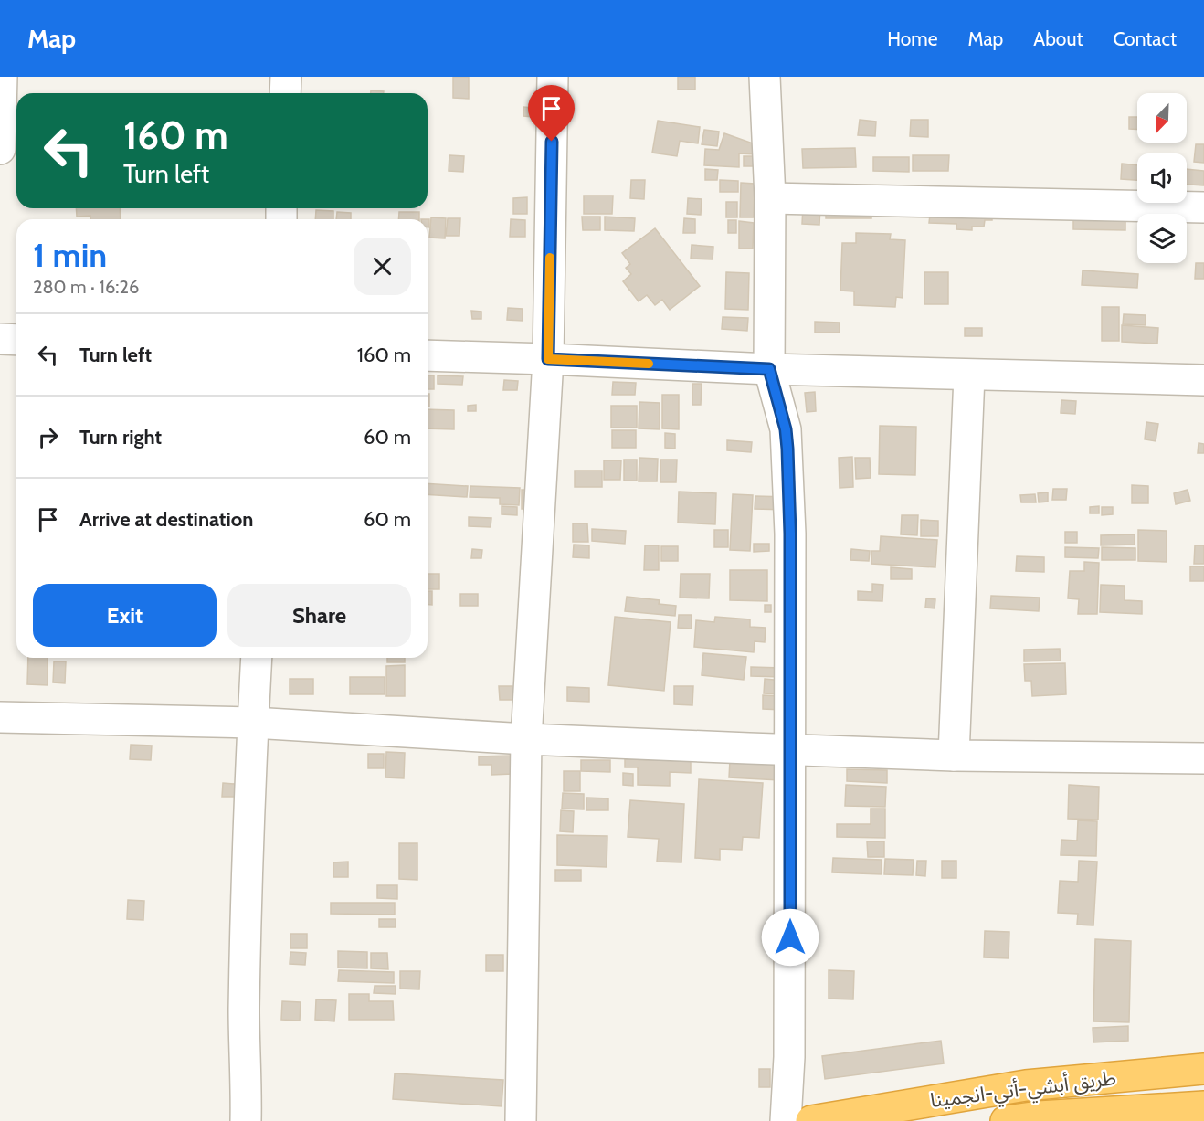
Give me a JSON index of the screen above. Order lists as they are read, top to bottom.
{
  "streets": {
    "highway": ["طريق أبشي-أتي-انجمينا"]
  },
  "north": "bottom left",
  "page": {
    "header": "Map",
    "nav": [
      "Home",
      "Map",
      "About",
      "Contact"
    ],
    "turn": ["160 m", "Turn left"],
    "heading": ["1 min", "280 m · 16:26"],
    "list": [
      {
        "name": "Turn left",
        "value": "160 m"
      },
      {
        "name": "Turn right",
        "value": "60 m"
      },
      {
        "name": "Arrive at destination",
        "value": "60 m"
      }
    ],
    "buttons": ["Exit", "Share"]
  }
}
